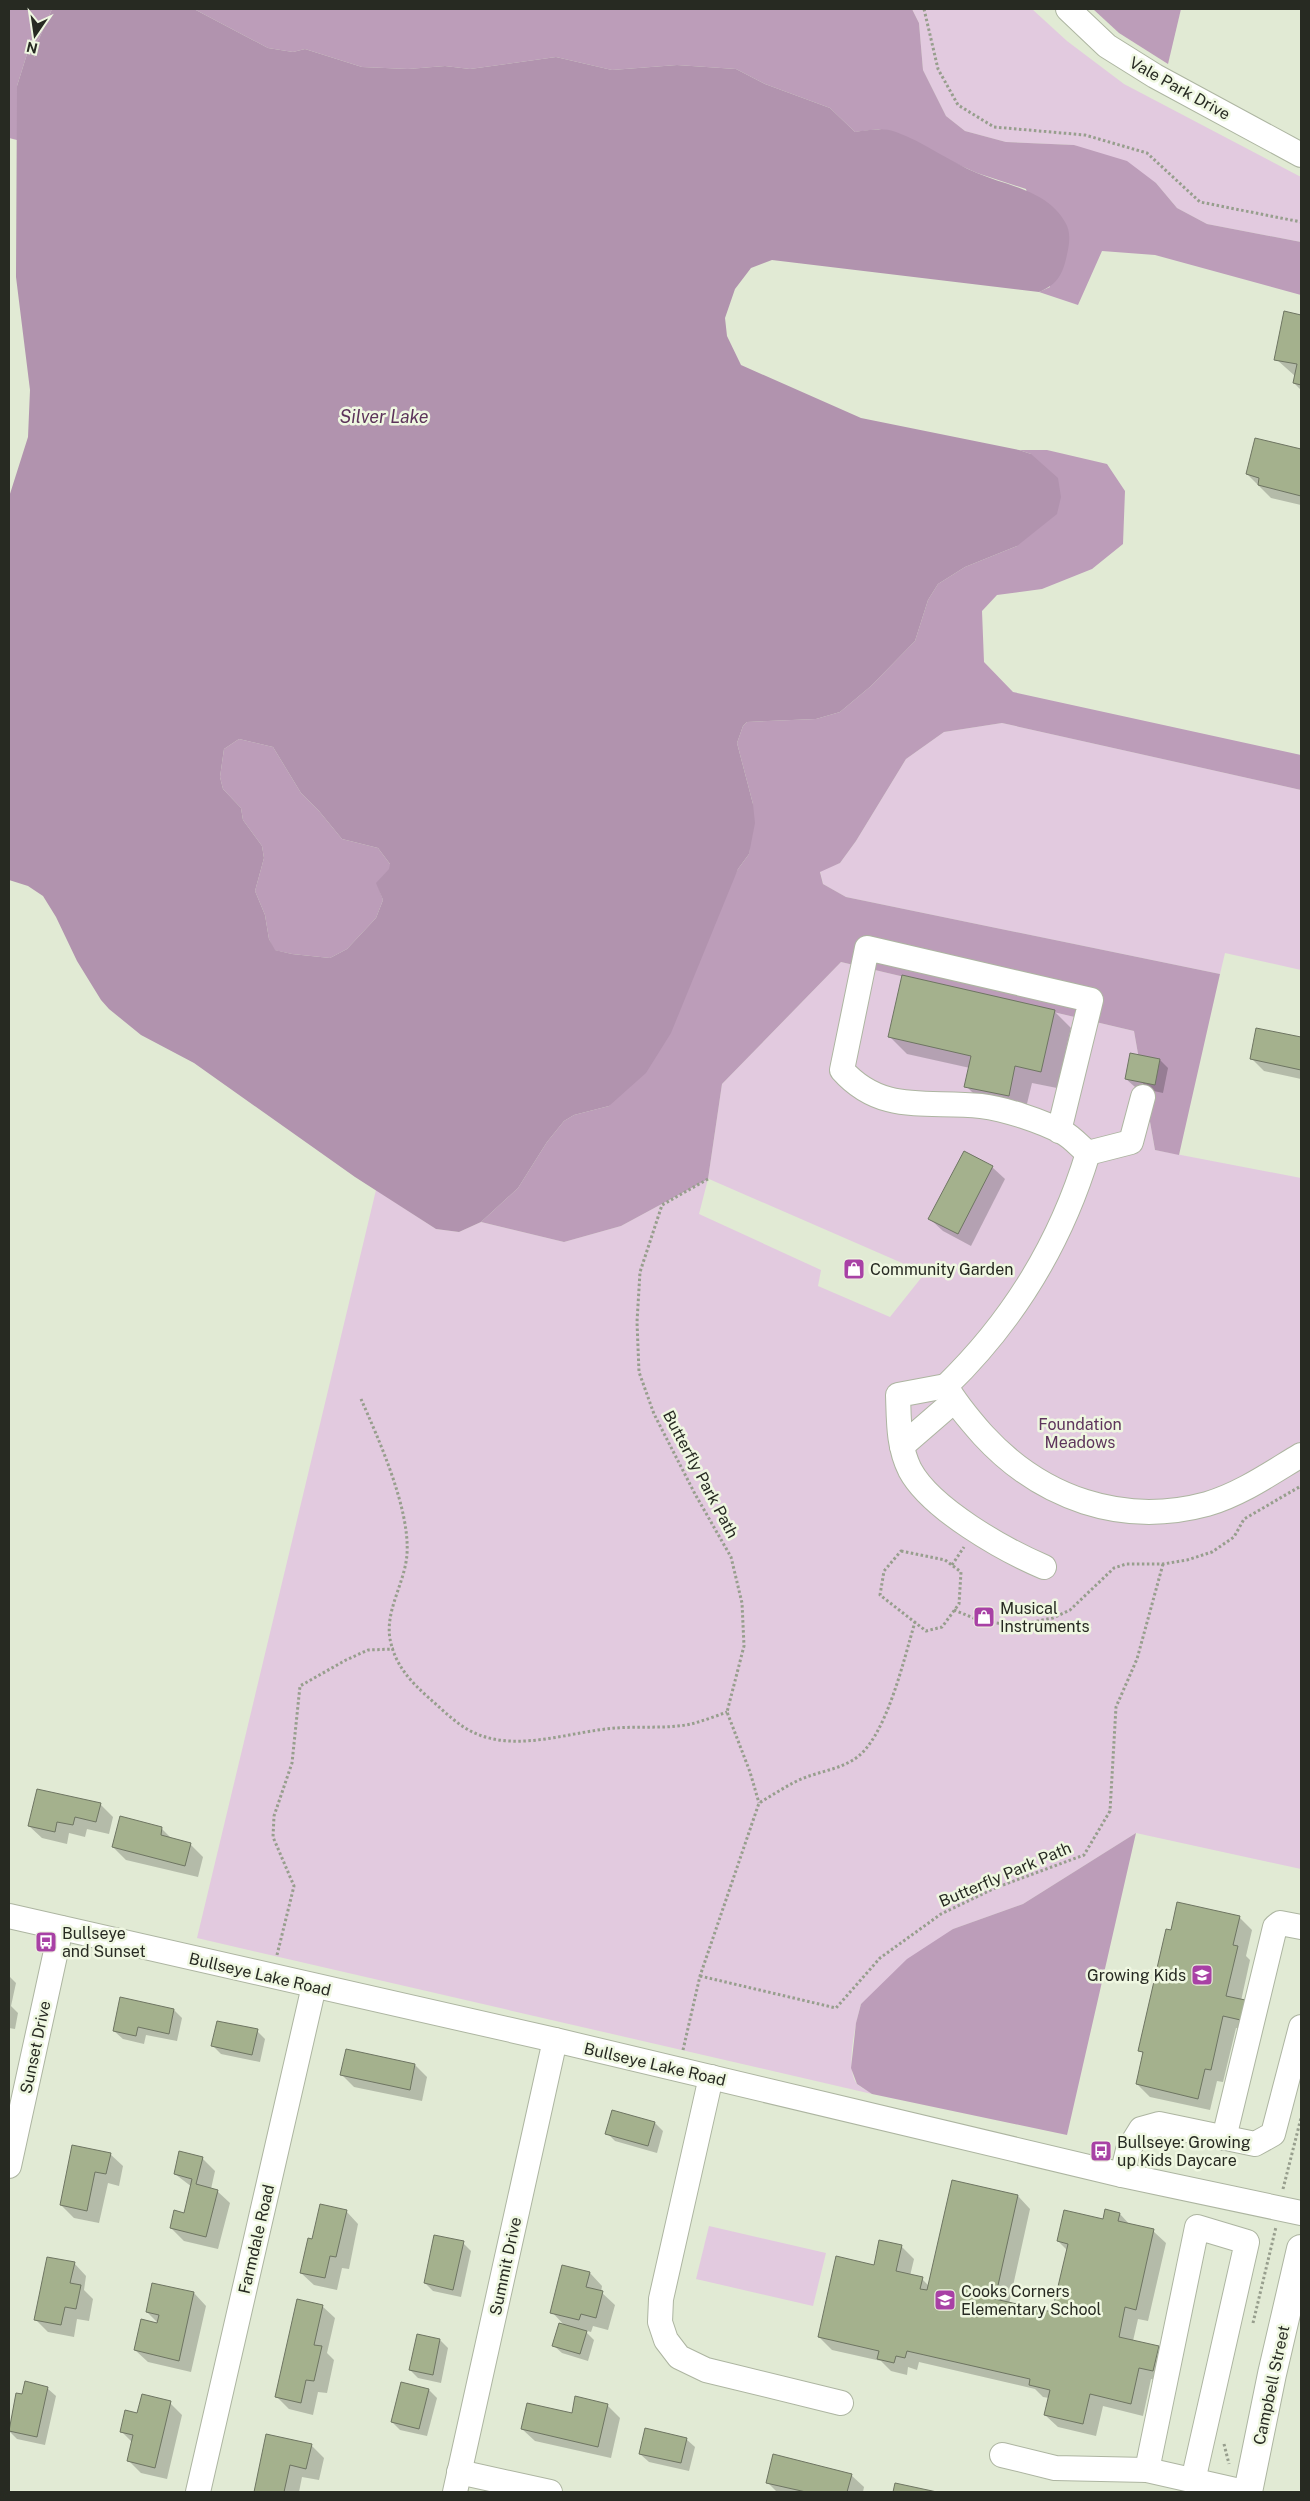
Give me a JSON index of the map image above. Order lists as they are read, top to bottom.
{
  "streets": {
    "main road": ["Campbell Street"],
    "street": [
      "Vale Park Drive",
      "Bullseye Lake Road",
      "Sunset Drive",
      "Farmdale Road",
      "Summit Drive"
    ],
    "path": ["Butterfly Park Path"]
  },
  "crossings": [
    ["Bullseye Lake Road", "Sunset Drive"],
    ["Bullseye Lake Road", "Farmdale Road"],
    ["Bullseye Lake Road", "Summit Drive"]
  ],
  "water": ["Silver Lake"],
  "parks": ["Foundation Meadows"],
  "places": {
    "shop": ["Community Garden", "Musical Instruments"],
    "bus stop": ["Bullseye and Sunset", "Bullseye: Growing up Kids Daycare"],
    "school or university": ["Growing Kids", "Cooks Corners Elementary School"]
  },
  "north": "bottom"
}
